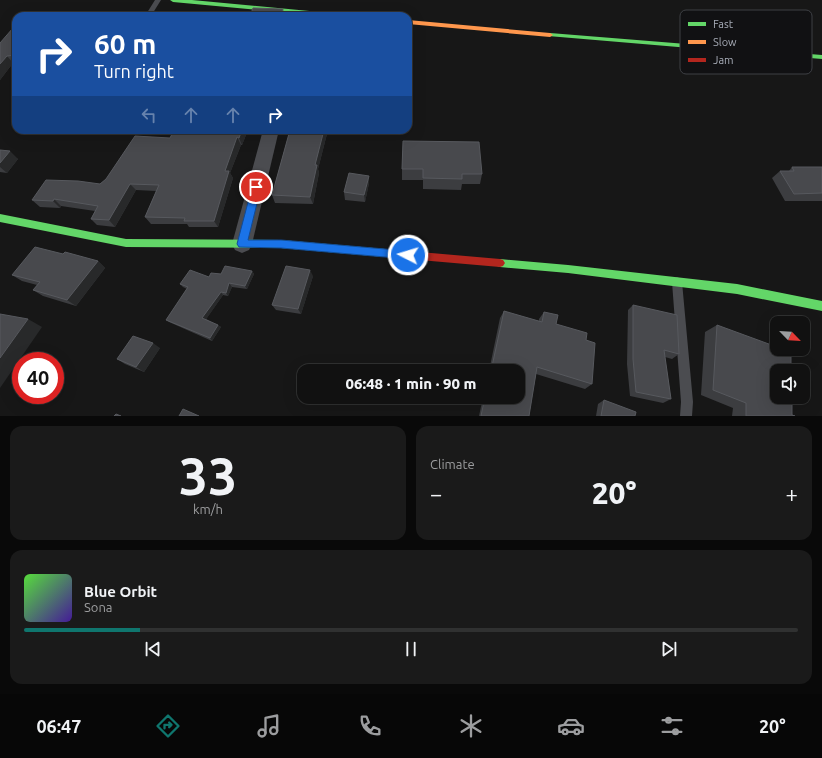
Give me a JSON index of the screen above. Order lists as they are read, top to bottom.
{
  "legend": ["Fast", "Slow", "Jam"],
  "north": "bottom right",
  "page": {
    "turn": ["60 m", "Turn right"],
    "limit": "40",
    "trip": "06:48 · 1 min · 90 m",
    "tile": [
      ["33", "km/h"],
      "Climate"
    ],
    "heat": ["−", "20°", "+"],
    "song": ["Blue Orbit", "Sona"],
    "tabs": ["06:47", "20°"]
  }
}
